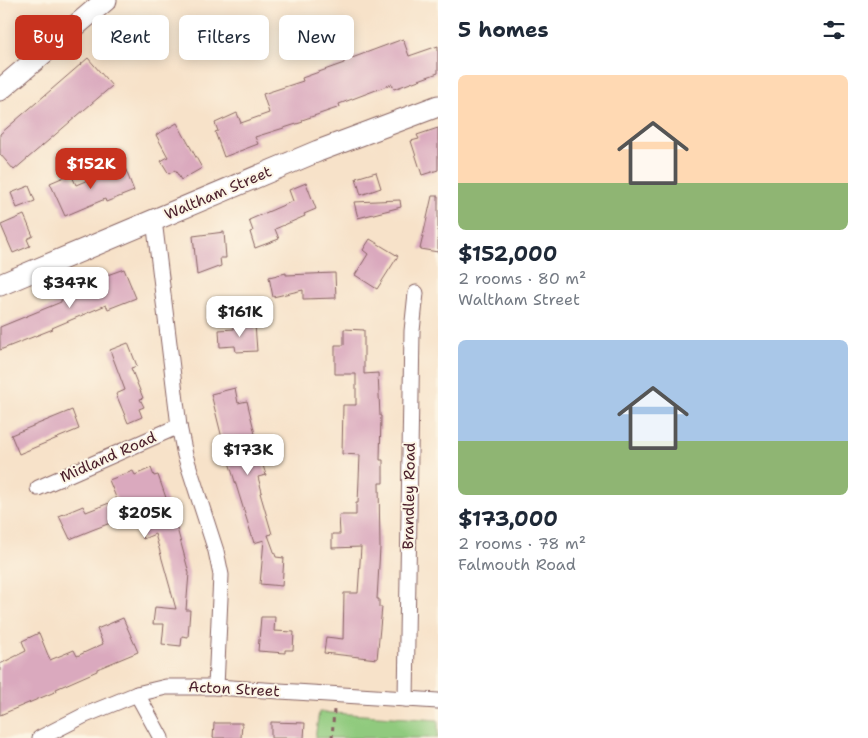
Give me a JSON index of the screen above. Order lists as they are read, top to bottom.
{
  "streets": {
    "street": [
      "Waltham Street",
      "Midland Road",
      "Brandley Road",
      "Acton Street"
    ]
  },
  "crossings": [
    ["Brandley Road", "Acton Street"]
  ],
  "page": {
    "heading": "5 homes",
    "chip": [
      "Buy",
      "Rent",
      "Filters",
      "New"
    ],
    "list": [
      {
        "name": "$152,000",
        "note": "2 rooms · 80 m² · Waltham Street"
      },
      {
        "name": "$173,000",
        "note": "2 rooms · 78 m² · Falmouth Road"
      }
    ],
    "price": [
      "$152K",
      "$347K",
      "$161K",
      "$173K",
      "$205K"
    ]
  }
}
